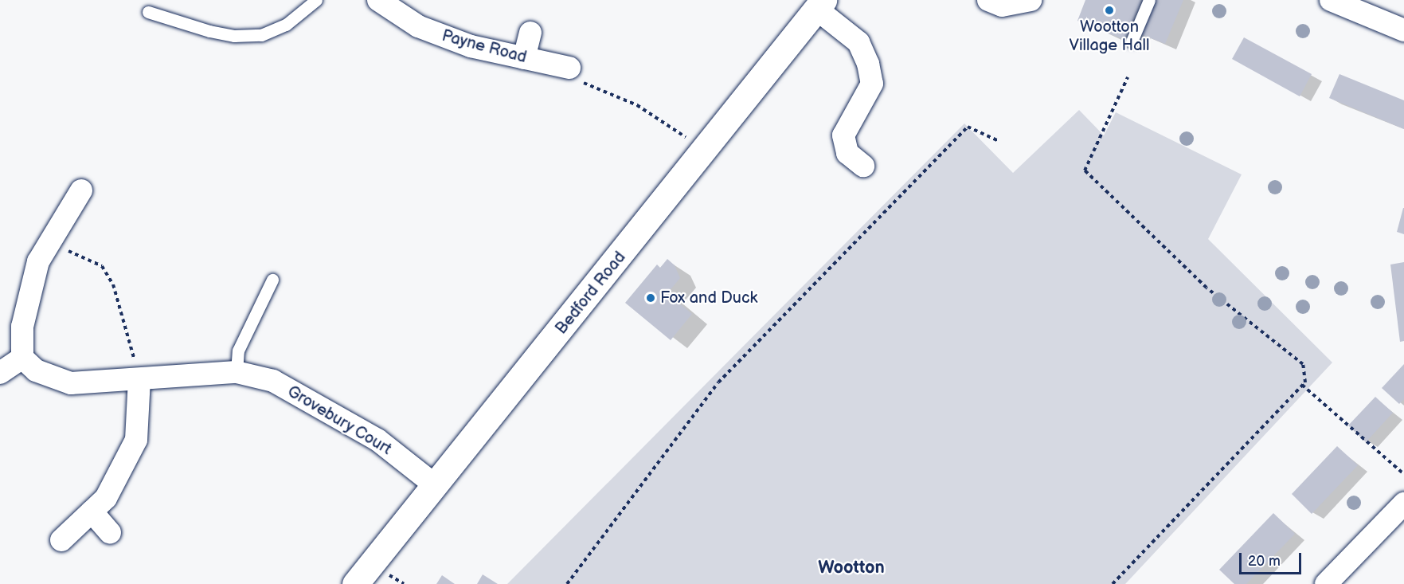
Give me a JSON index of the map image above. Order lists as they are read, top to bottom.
{
  "streets": {
    "street": ["Payne Road", "Bedford Road", "Grovebury Court"]
  },
  "crossings": [
    ["Bedford Road", "Grovebury Court"]
  ],
  "districts": ["Wootton"],
  "places": ["Wootton Village Hall", "Fox and Duck"],
  "scale_bar": "20 m"
}
